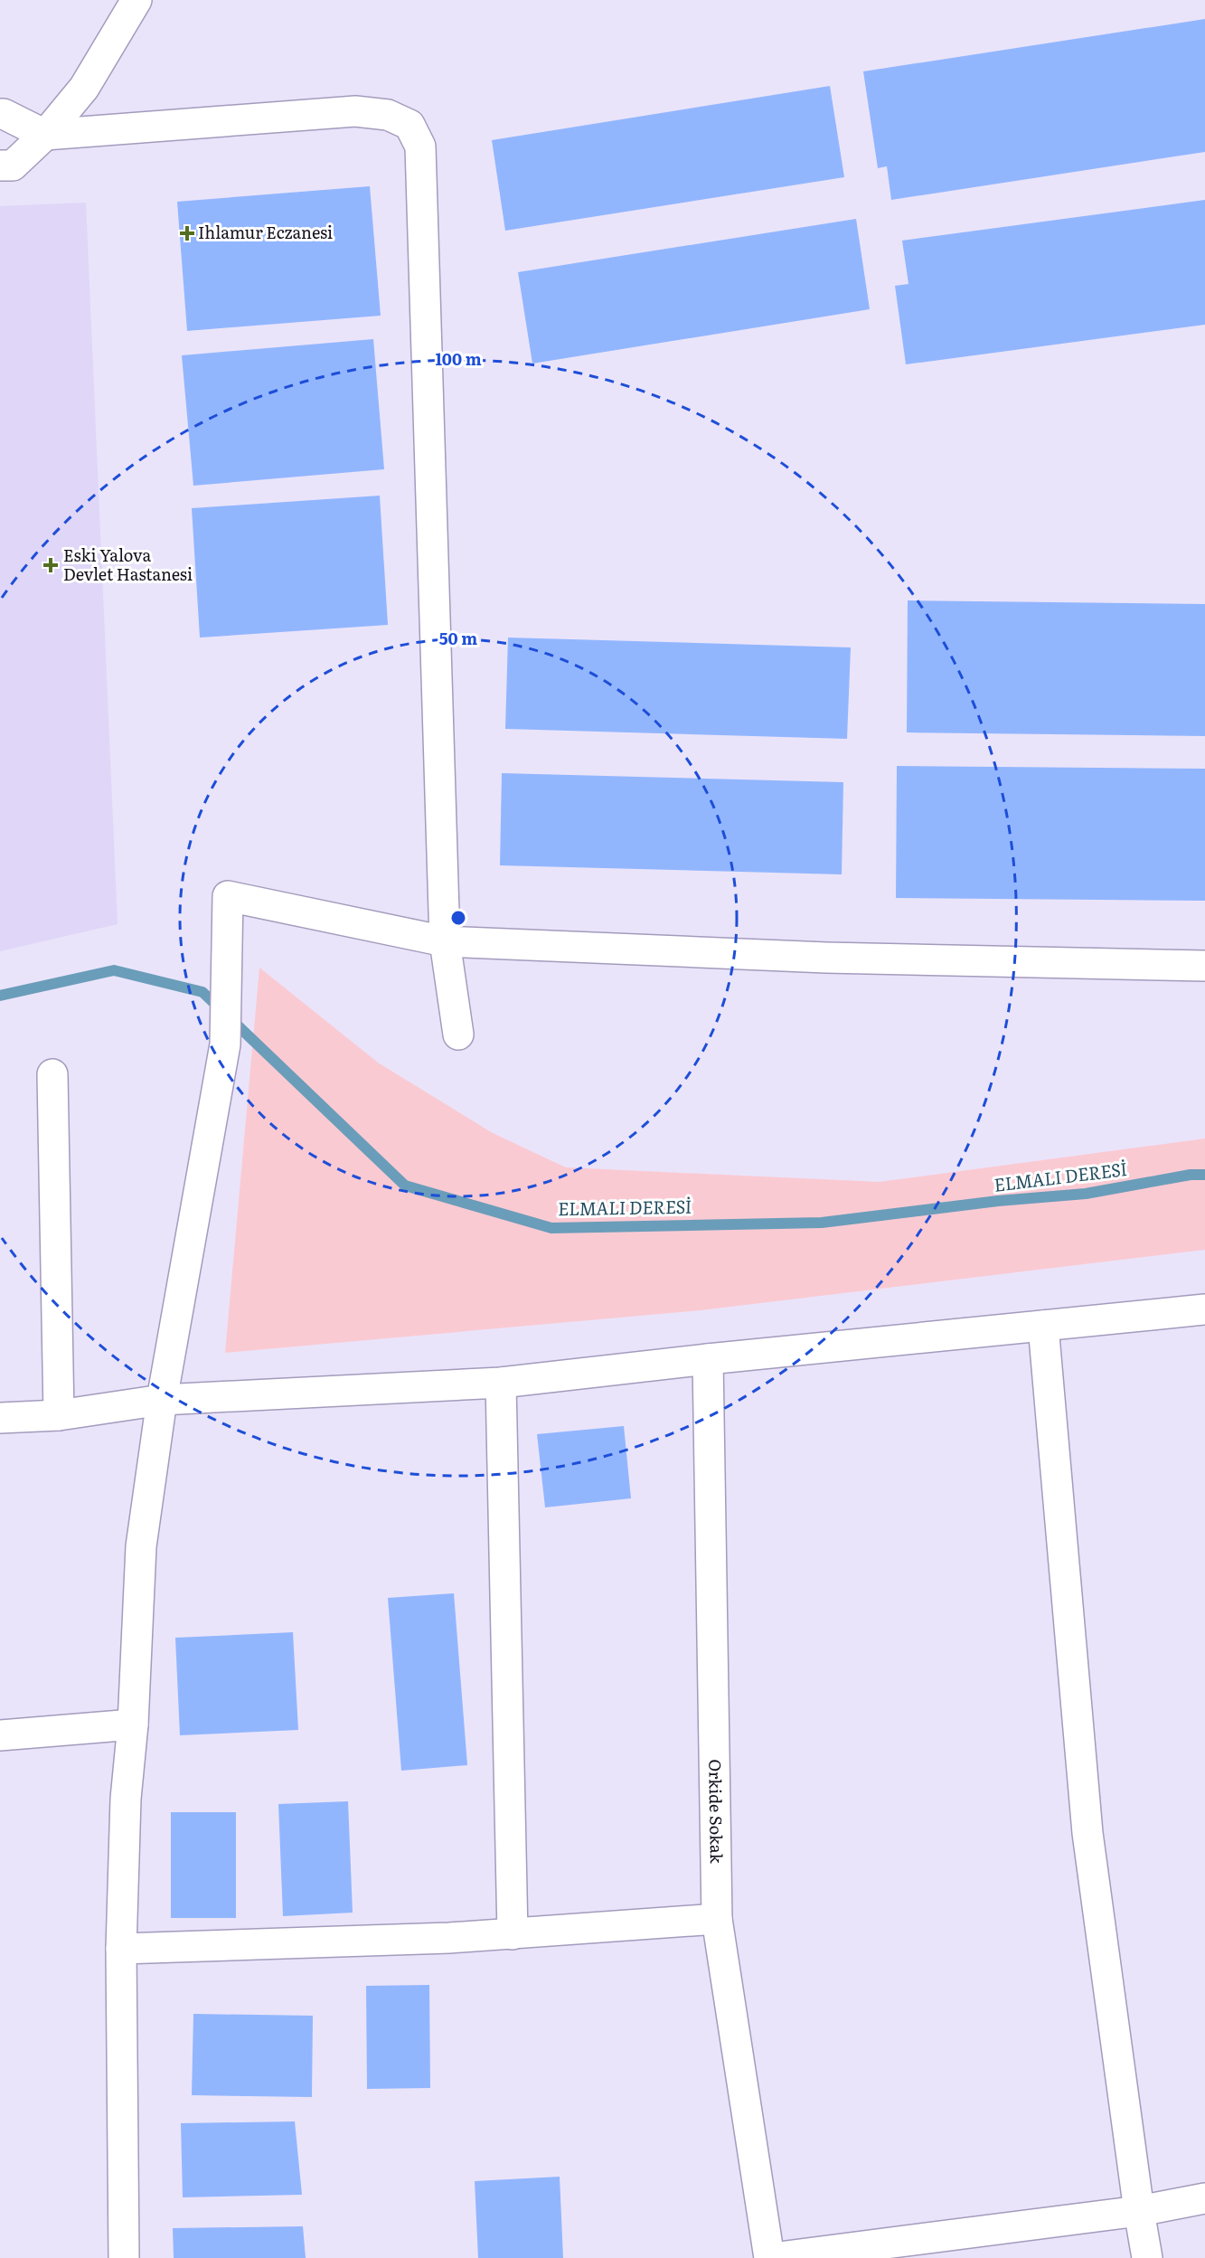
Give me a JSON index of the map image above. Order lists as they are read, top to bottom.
{
  "streets": {
    "street": ["Orkide Sokak"]
  },
  "water": ["ELMALI DERESİ"],
  "places": {
    "health": ["Ihlamur Eczanesi", "Eski Yalova Devlet Hastanesi"]
  },
  "rings": ["100 m", "50 m"]
}
